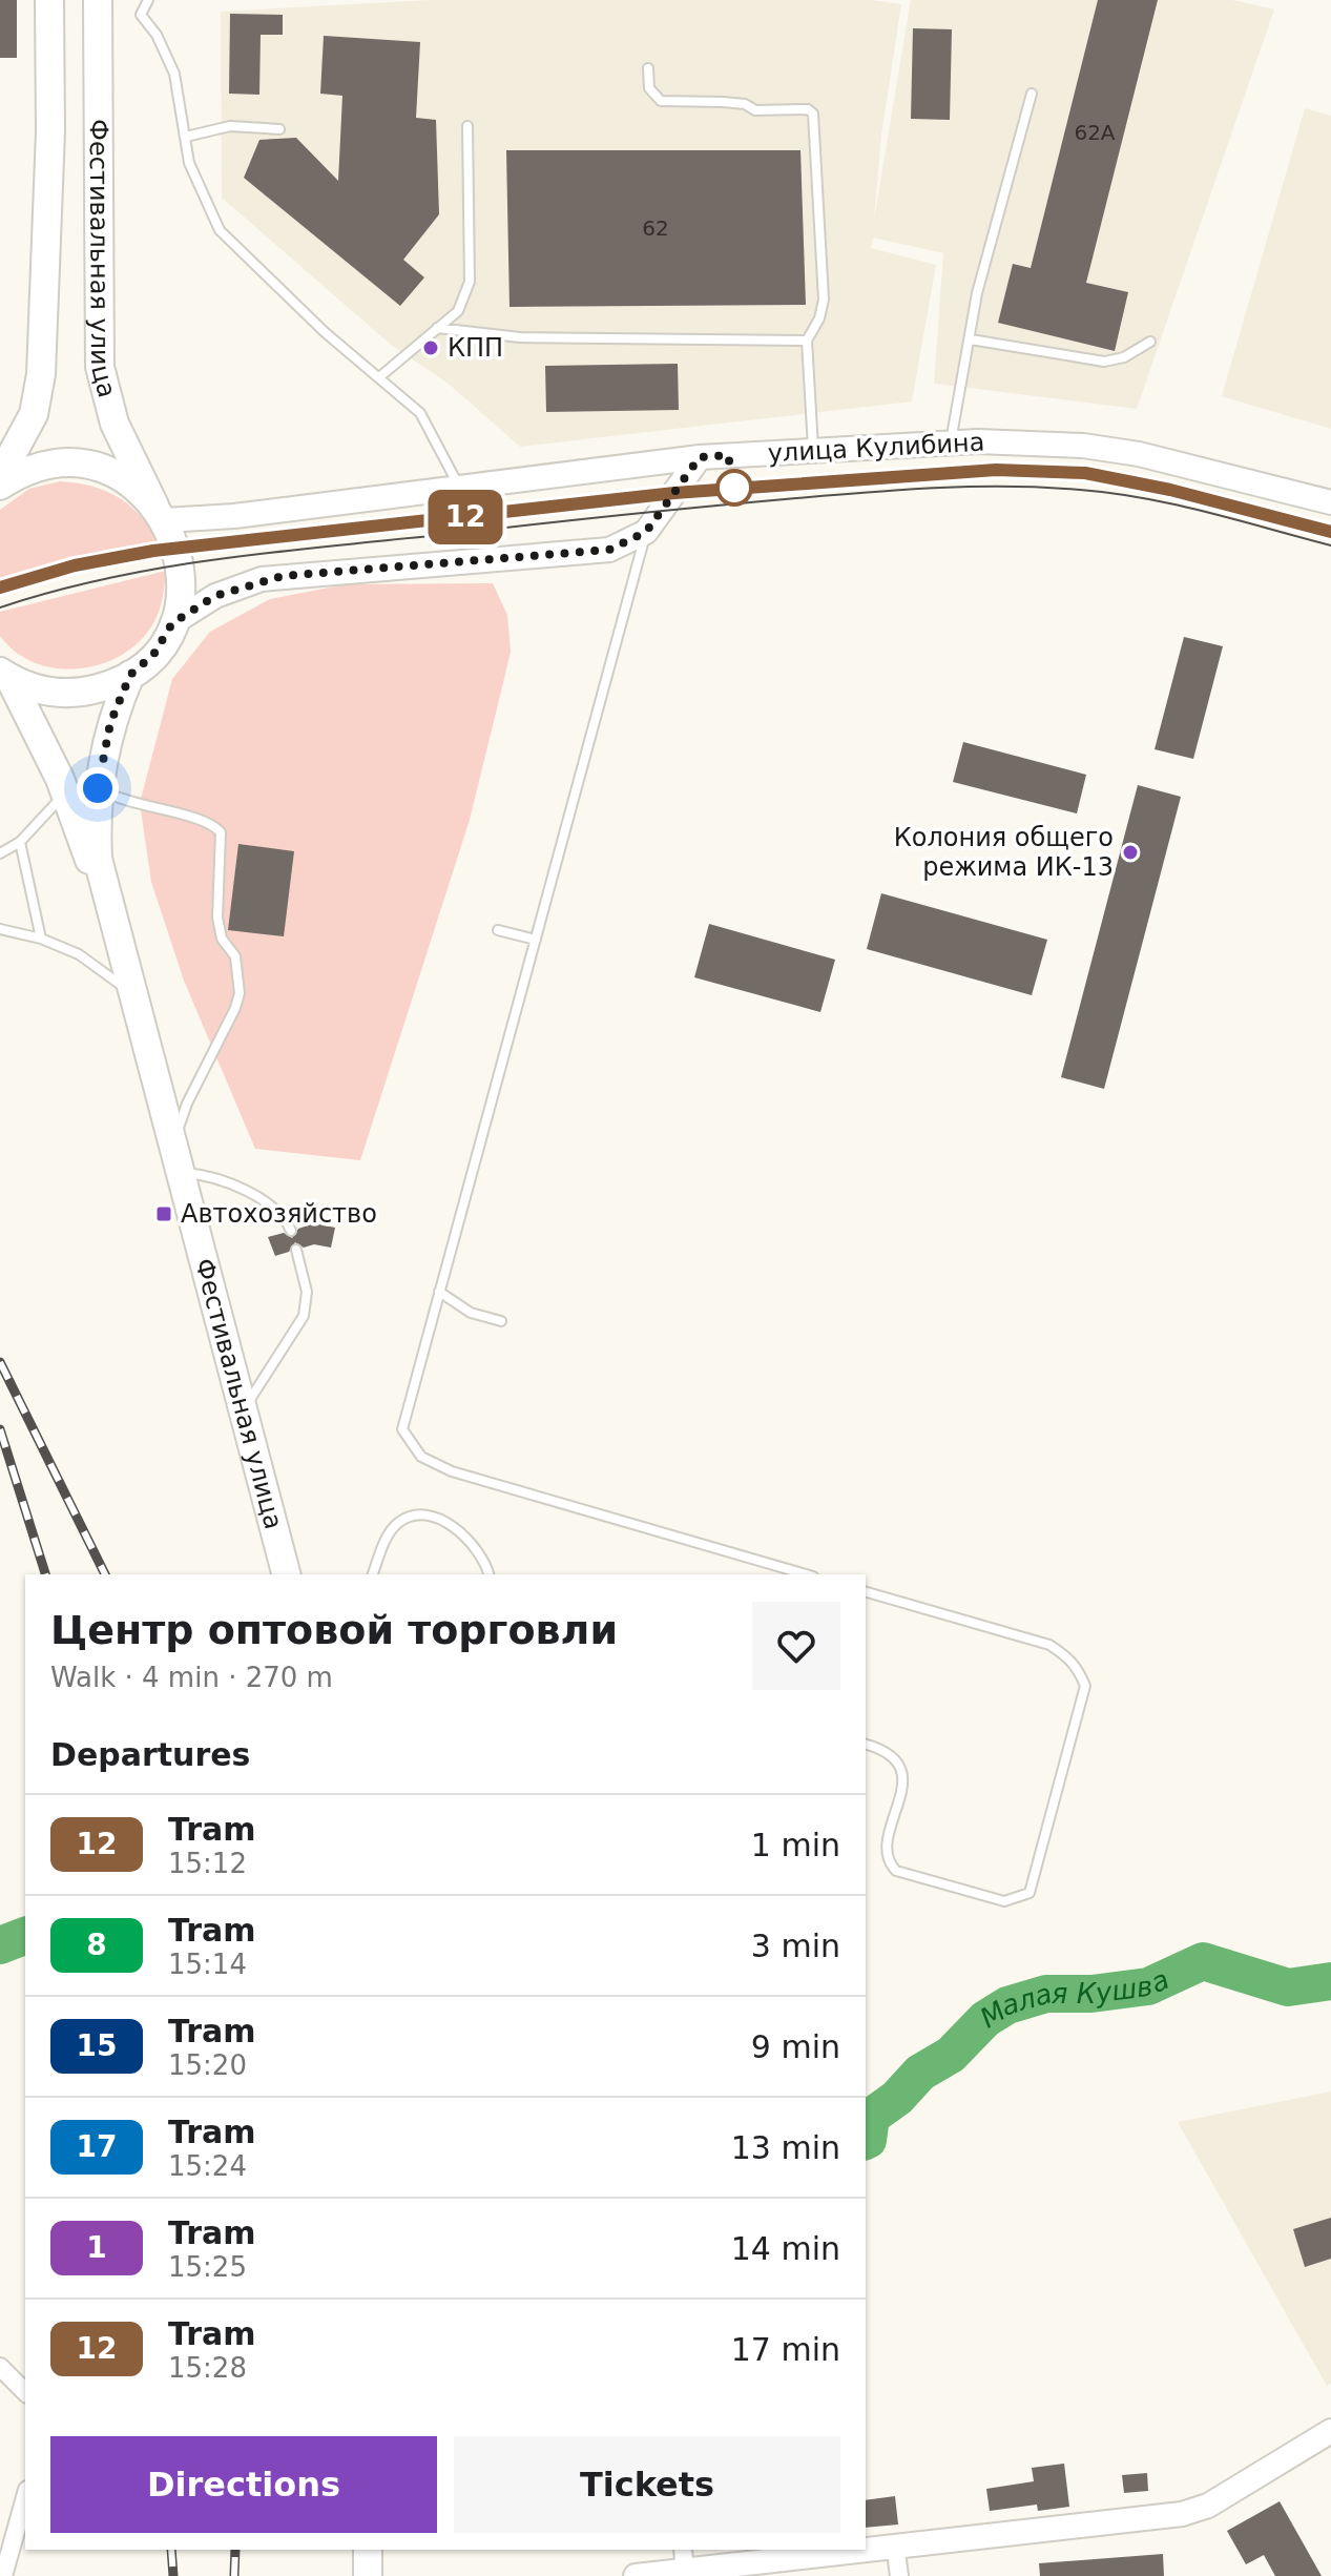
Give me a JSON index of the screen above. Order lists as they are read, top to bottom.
{
  "streets": {
    "main road": ["Фестивальная улица"],
    "street": ["улица Кулибина"]
  },
  "crossings": [
    ["Фестивальная улица", "улица Кулибина"]
  ],
  "water": ["Малая Кушва"],
  "places": {
    "other": ["КПП", "Колония общего режима ИК-13"],
    "transit": ["Автохозяйство"]
  },
  "lines": ["tram line 12"],
  "house_numbers": ["62А", "62"],
  "page": {
    "on_map": "12",
    "heading": [
      ["Центр оптовой торговли", "Walk · 4 min · 270 m"],
      "Departures"
    ],
    "list": [
      {
        "mark": "12",
        "name": "Tram",
        "note": "15:12",
        "value": "1 min"
      },
      {
        "mark": "8",
        "name": "Tram",
        "note": "15:14",
        "value": "3 min"
      },
      {
        "mark": "15",
        "name": "Tram",
        "note": "15:20",
        "value": "9 min"
      },
      {
        "mark": "17",
        "name": "Tram",
        "note": "15:24",
        "value": "13 min"
      },
      {
        "mark": "1",
        "name": "Tram",
        "note": "15:25",
        "value": "14 min"
      },
      {
        "mark": "12",
        "name": "Tram",
        "note": "15:28",
        "value": "17 min"
      }
    ],
    "buttons": ["Directions", "Tickets"]
  }
}
